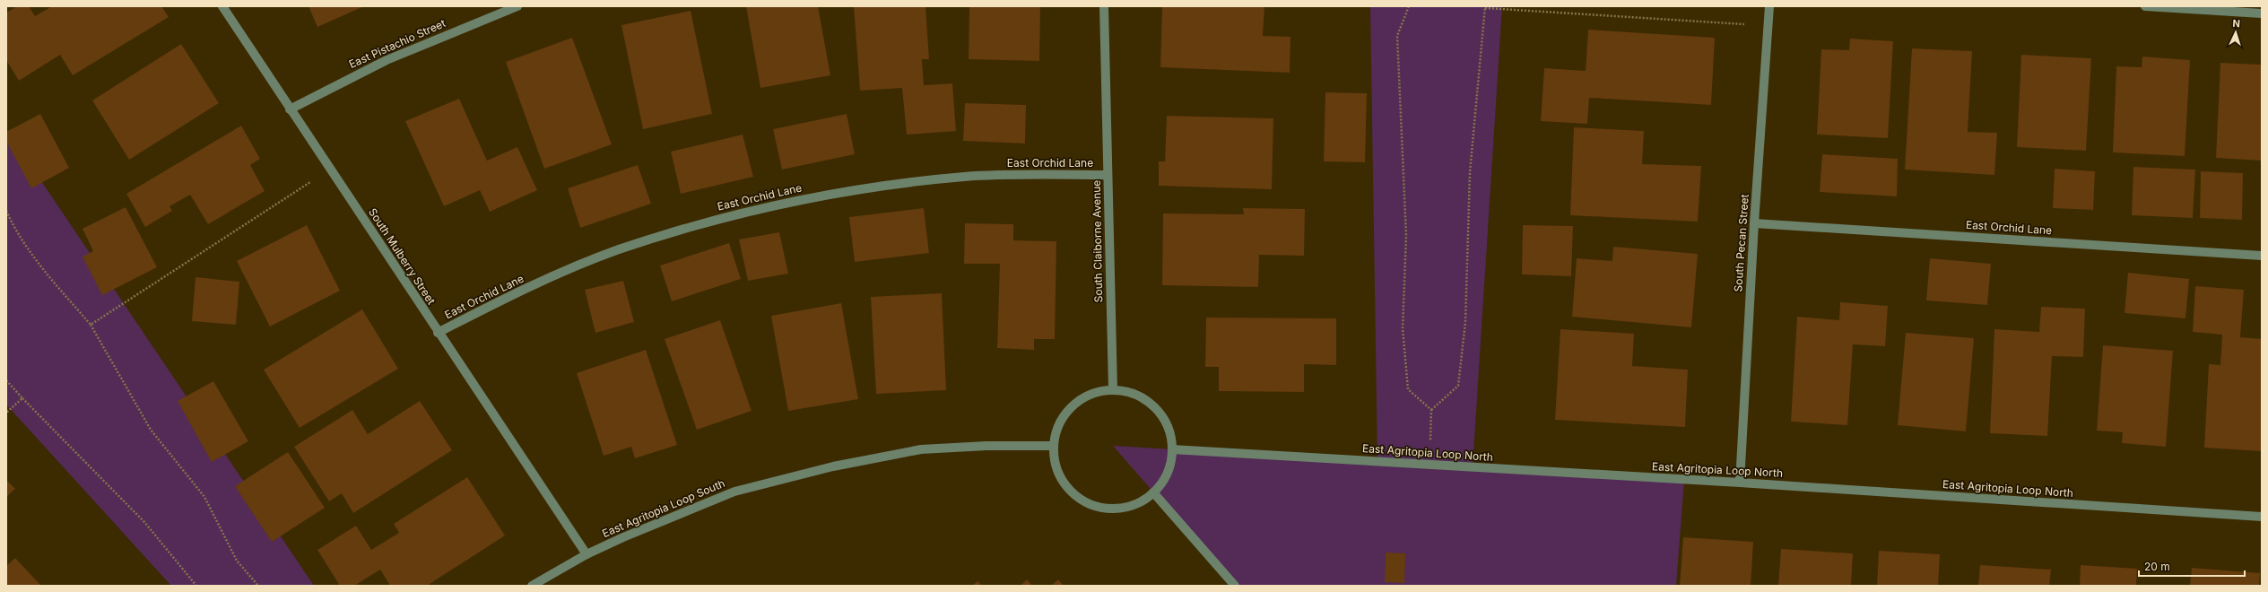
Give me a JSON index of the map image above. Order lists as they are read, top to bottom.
{
  "streets": {
    "street": [
      "East Pistachio Street",
      "East Orchid Lane",
      "South Claiborne Avenue",
      "South Pecan Street",
      "South Mulberry Street",
      "East Agritopia Loop North",
      "East Agritopia Loop South"
    ]
  },
  "crossings": [
    ["East Pistachio Street", "South Mulberry Street"],
    ["East Orchid Lane", "South Claiborne Avenue"],
    ["East Orchid Lane", "South Pecan Street"],
    ["East Orchid Lane", "South Mulberry Street"],
    ["South Claiborne Avenue", "East Agritopia Loop North"],
    ["South Claiborne Avenue", "East Agritopia Loop South"],
    ["South Pecan Street", "East Agritopia Loop North"],
    ["South Mulberry Street", "East Agritopia Loop South"],
    ["East Agritopia Loop North", "East Agritopia Loop South"]
  ],
  "scale_bar": "20 m",
  "north": "top"
}
